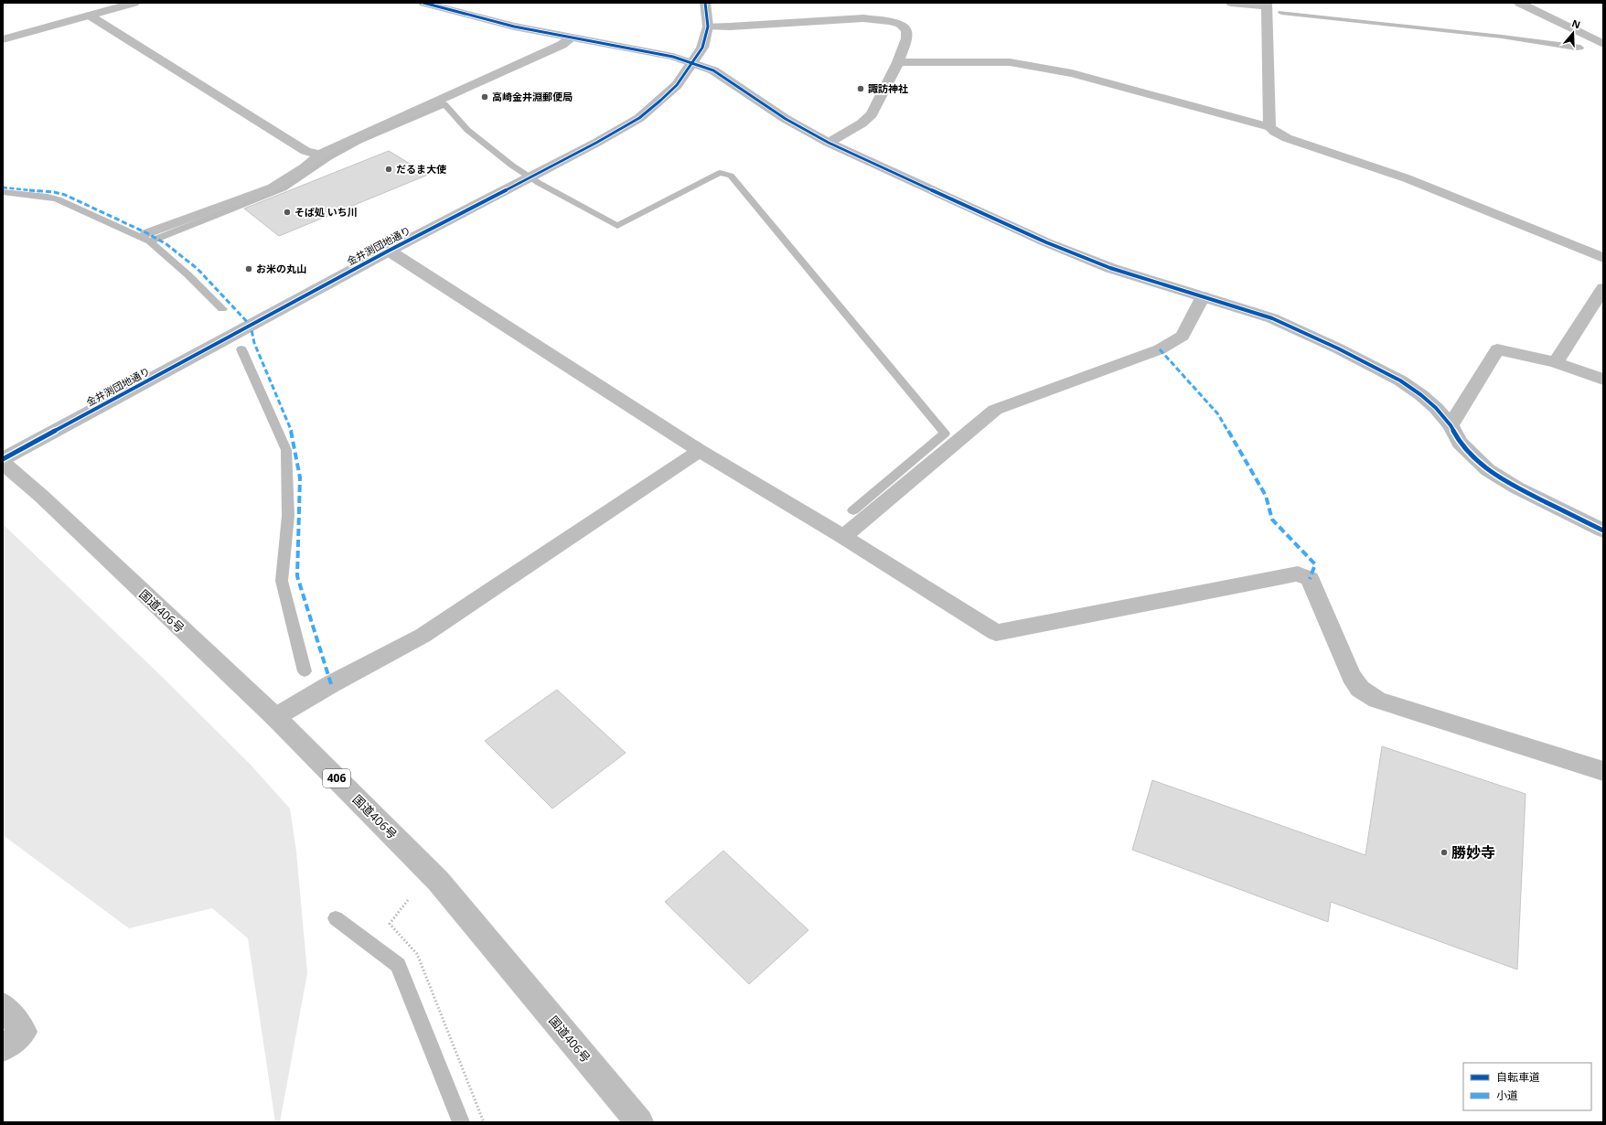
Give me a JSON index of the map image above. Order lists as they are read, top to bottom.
{
  "streets": {
    "main road": ["金井渕団地通り", "国道406号", "406"]
  },
  "places": [
    "諏訪神社",
    "高崎金井淵郵便局",
    "だるま大使",
    "そば処 いち川",
    "お米の丸山",
    "勝妙寺"
  ],
  "legend": ["自転車道", "小道"],
  "north": "top"
}
